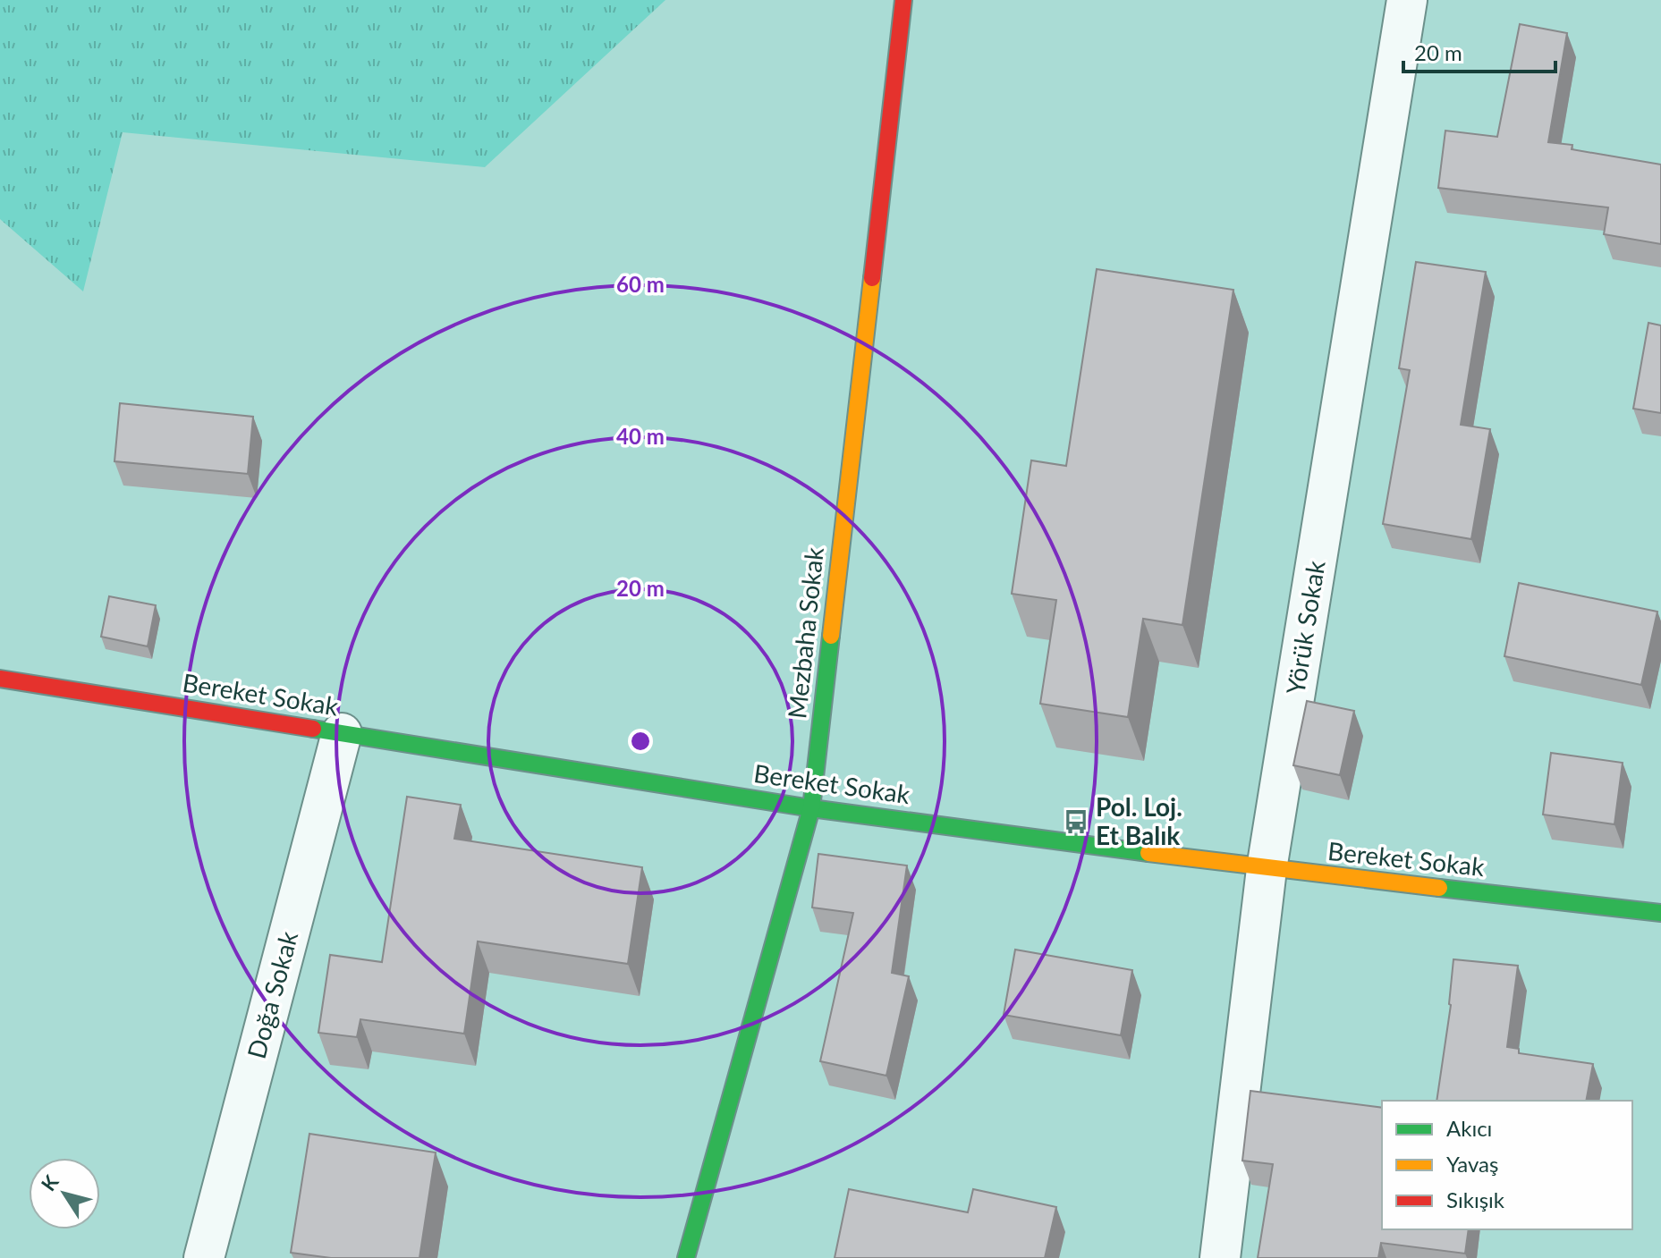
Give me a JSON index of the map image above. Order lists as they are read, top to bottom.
{
  "streets": {
    "street": [
      "Yörük Sokak",
      "Mezbaha Sokak",
      "Bereket Sokak",
      "Doğa Sokak"
    ]
  },
  "crossings": [
    ["Yörük Sokak", "Bereket Sokak"],
    ["Mezbaha Sokak", "Bereket Sokak"],
    ["Bereket Sokak", "Doğa Sokak"]
  ],
  "places": {
    "bus stop": ["Pol. Loj. Et Balık"]
  },
  "legend": ["Akıcı", "Yavaş", "Sıkışık"],
  "scale_bar": "20 m",
  "north": "top left",
  "rings": ["60 m", "40 m", "20 m"]
}
